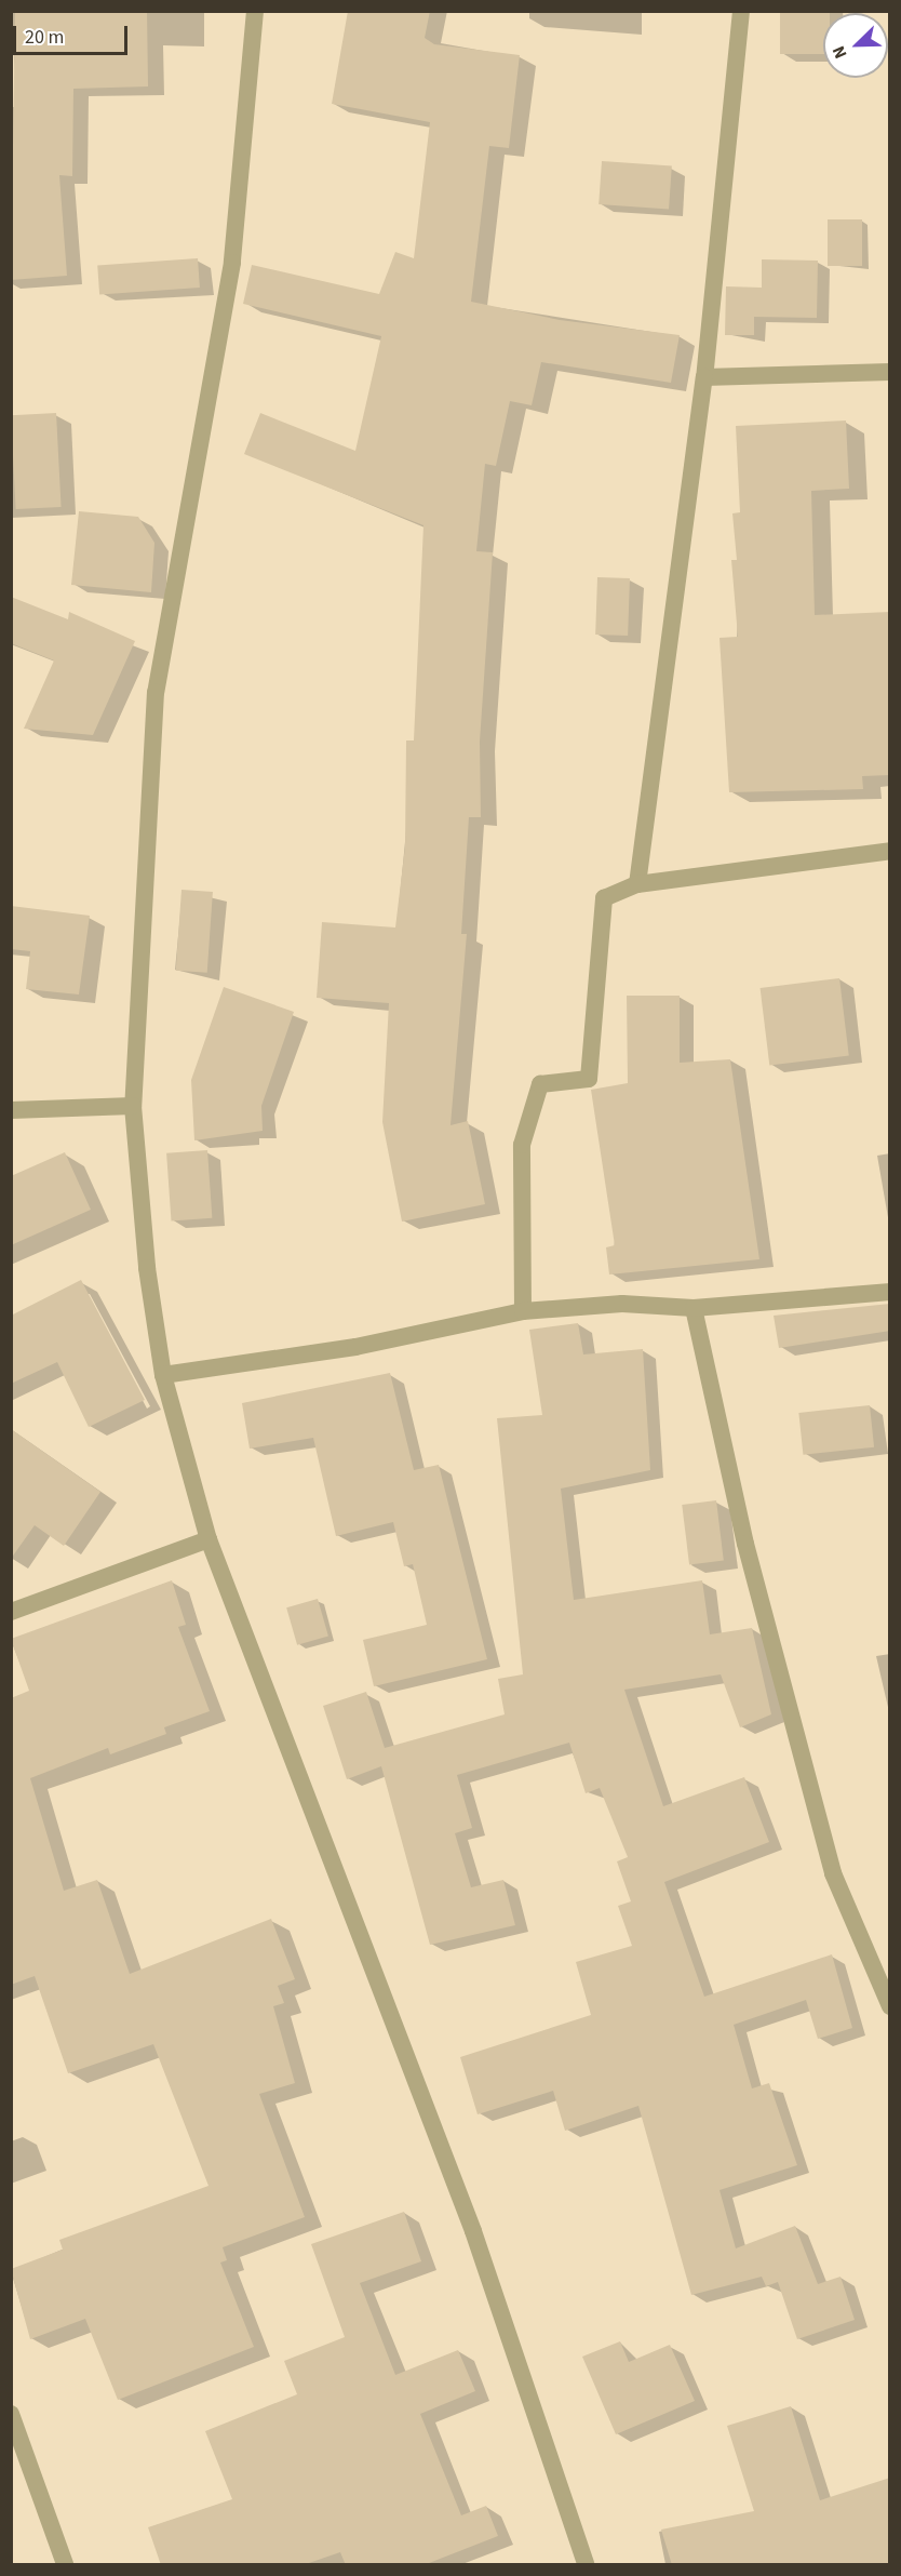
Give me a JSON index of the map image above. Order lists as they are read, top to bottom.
{
  "scale_bar": "20 m",
  "north": "bottom left"
}
